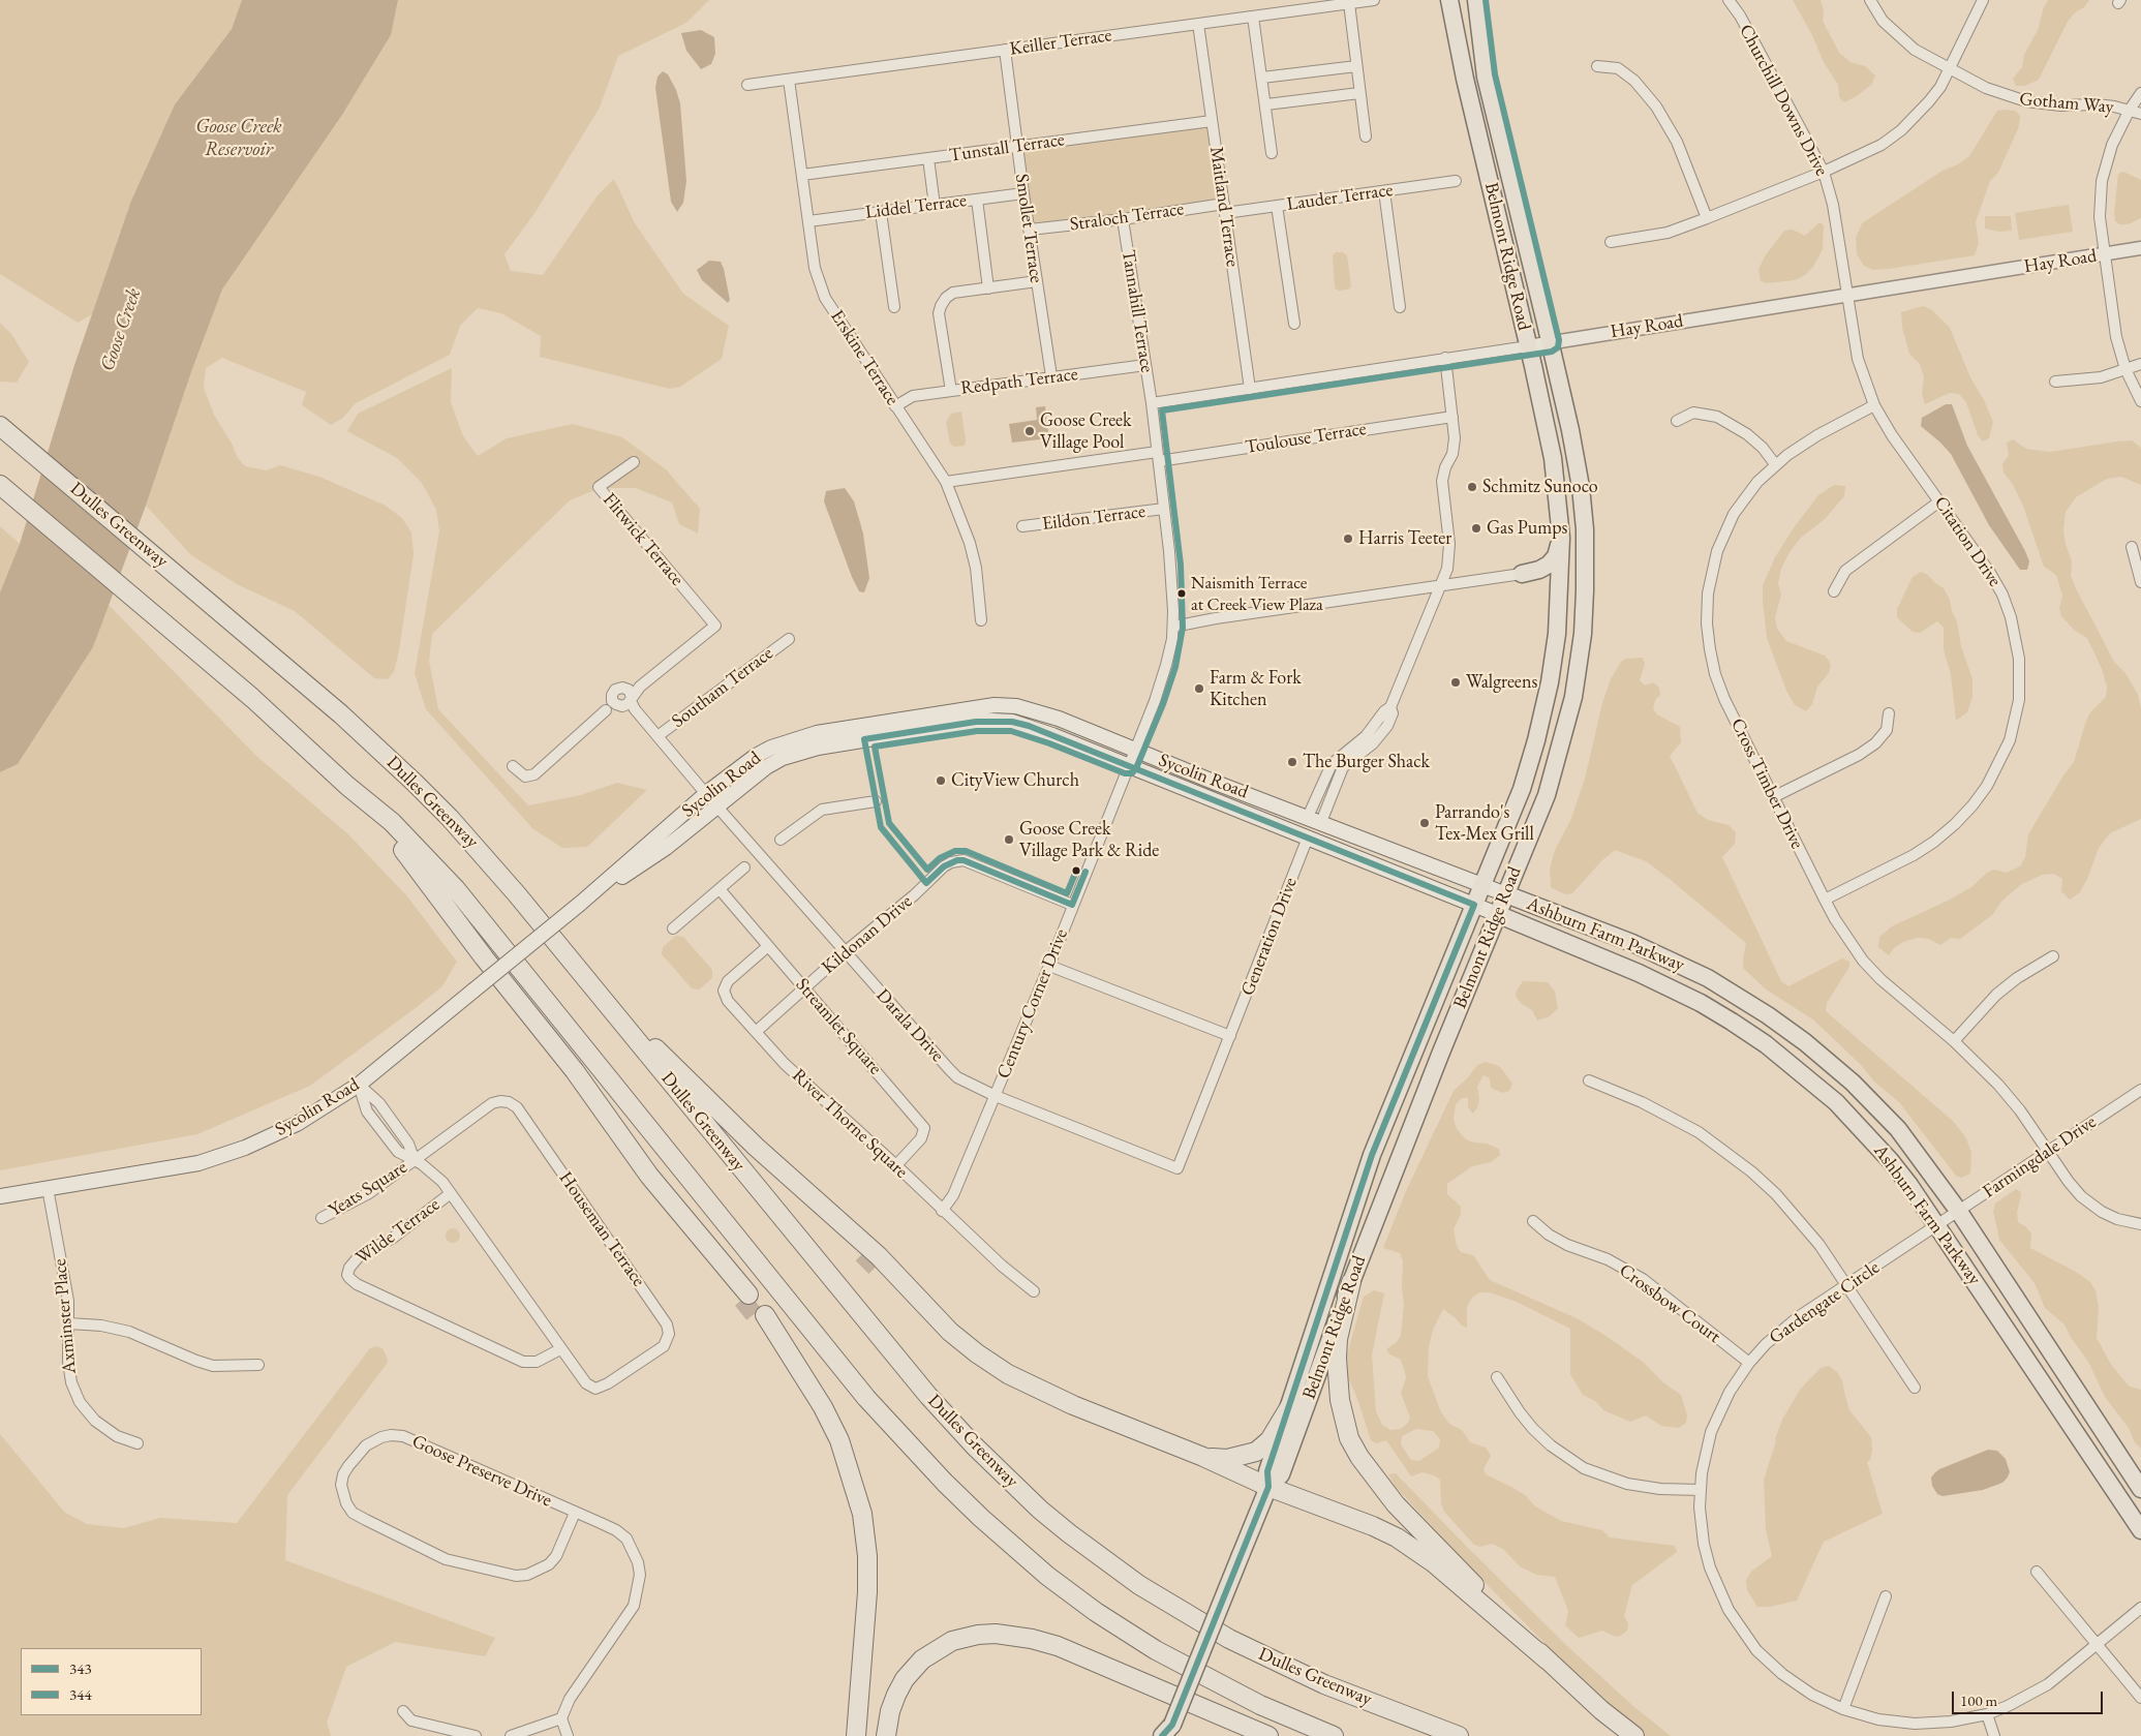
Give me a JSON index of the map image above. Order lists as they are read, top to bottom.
{
  "streets": {
    "highway": ["Dulles Greenway"],
    "main road": ["Belmont Ridge Road", "Sycolin Road", "Ashburn Farm Parkway"],
    "street": [
      "Keiller Terrace",
      "Churchill Downs Drive",
      "Gotham Way",
      "Tunstall Terrace",
      "Lauder Terrace",
      "Liddel Terrace",
      "Maitland Terrace",
      "Straloch Terrace",
      "Smollet Terrace",
      "Hay Road",
      "Tannahill Terrace",
      "Erskine Terrace",
      "Redpath Terrace",
      "Toulouse Terrace",
      "Eildon Terrace",
      "Flitwick Terrace",
      "Citation Drive",
      "Southam Terrace",
      "Cross Timber Drive",
      "Kildonan Drive",
      "Generation Drive",
      "Century Corner Drive",
      "Darala Drive",
      "Streamlet Square",
      "River Thorne Square",
      "Farmingdale Drive",
      "Yeats Square",
      "Houseman Terrace",
      "Wilde Terrace",
      "Gardengate Circle",
      "Crossbow Court",
      "Axminster Place",
      "Goose Preserve Drive"
    ]
  },
  "crossings": [
    ["Keiller Terrace", "Maitland Terrace"],
    ["Keiller Terrace", "Smollet Terrace"],
    ["Keiller Terrace", "Erskine Terrace"],
    ["Churchill Downs Drive", "Hay Road"],
    ["Churchill Downs Drive", "Citation Drive"],
    ["Tunstall Terrace", "Maitland Terrace"],
    ["Tunstall Terrace", "Smollet Terrace"],
    ["Tunstall Terrace", "Erskine Terrace"],
    ["Lauder Terrace", "Maitland Terrace"],
    ["Lauder Terrace", "Straloch Terrace"],
    ["Liddel Terrace", "Smollet Terrace"],
    ["Liddel Terrace", "Erskine Terrace"],
    ["Maitland Terrace", "Straloch Terrace"],
    ["Maitland Terrace", "Hay Road"],
    ["Straloch Terrace", "Smollet Terrace"],
    ["Straloch Terrace", "Tannahill Terrace"],
    ["Smollet Terrace", "Redpath Terrace"],
    ["Belmont Ridge Road", "Hay Road"],
    ["Belmont Ridge Road", "Sycolin Road"],
    ["Belmont Ridge Road", "Ashburn Farm Parkway"],
    ["Hay Road", "Tannahill Terrace"],
    ["Hay Road", "Citation Drive"],
    ["Tannahill Terrace", "Redpath Terrace"],
    ["Tannahill Terrace", "Toulouse Terrace"],
    ["Tannahill Terrace", "Eildon Terrace"],
    ["Tannahill Terrace", "Century Corner Drive"],
    ["Erskine Terrace", "Redpath Terrace"],
    ["Erskine Terrace", "Toulouse Terrace"],
    ["Flitwick Terrace", "Darala Drive"],
    ["Citation Drive", "Cross Timber Drive"],
    ["Southam Terrace", "Darala Drive"],
    ["Sycolin Road", "Ashburn Farm Parkway"],
    ["Sycolin Road", "Generation Drive"],
    ["Sycolin Road", "Century Corner Drive"],
    ["Sycolin Road", "Darala Drive"],
    ["Sycolin Road", "Houseman Terrace"],
    ["Sycolin Road", "Axminster Place"],
    ["Cross Timber Drive", "Farmingdale Drive"],
    ["Kildonan Drive", "Century Corner Drive"],
    ["Kildonan Drive", "Darala Drive"],
    ["Kildonan Drive", "Streamlet Square"],
    ["Kildonan Drive", "River Thorne Square"],
    ["Ashburn Farm Parkway", "Farmingdale Drive"],
    ["Ashburn Farm Parkway", "Gardengate Circle"],
    ["Generation Drive", "Darala Drive"],
    ["Century Corner Drive", "Darala Drive"],
    ["Century Corner Drive", "River Thorne Square"],
    ["Streamlet Square", "River Thorne Square"],
    ["Farmingdale Drive", "Gardengate Circle"],
    ["Yeats Square", "Houseman Terrace"],
    ["Houseman Terrace", "Wilde Terrace"],
    ["Gardengate Circle", "Crossbow Court"]
  ],
  "water": ["Goose Creek Reservoir", "Goose Creek"],
  "places": [
    "Goose Creek Village Pool",
    "Schmitz Sunoco",
    "Gas Pumps",
    "Harris Teeter",
    "Naismith Terrace at Creek View Plaza",
    "Walgreens",
    "Farm & Fork Kitchen",
    "The Burger Shack",
    "CityView Church",
    "Parrando's Tex-Mex Grill",
    "Goose Creek Village Park & Ride"
  ],
  "lines": ["transit line 344", "transit line 343"],
  "legend": ["343", "344"],
  "scale_bar": "100 m"
}
